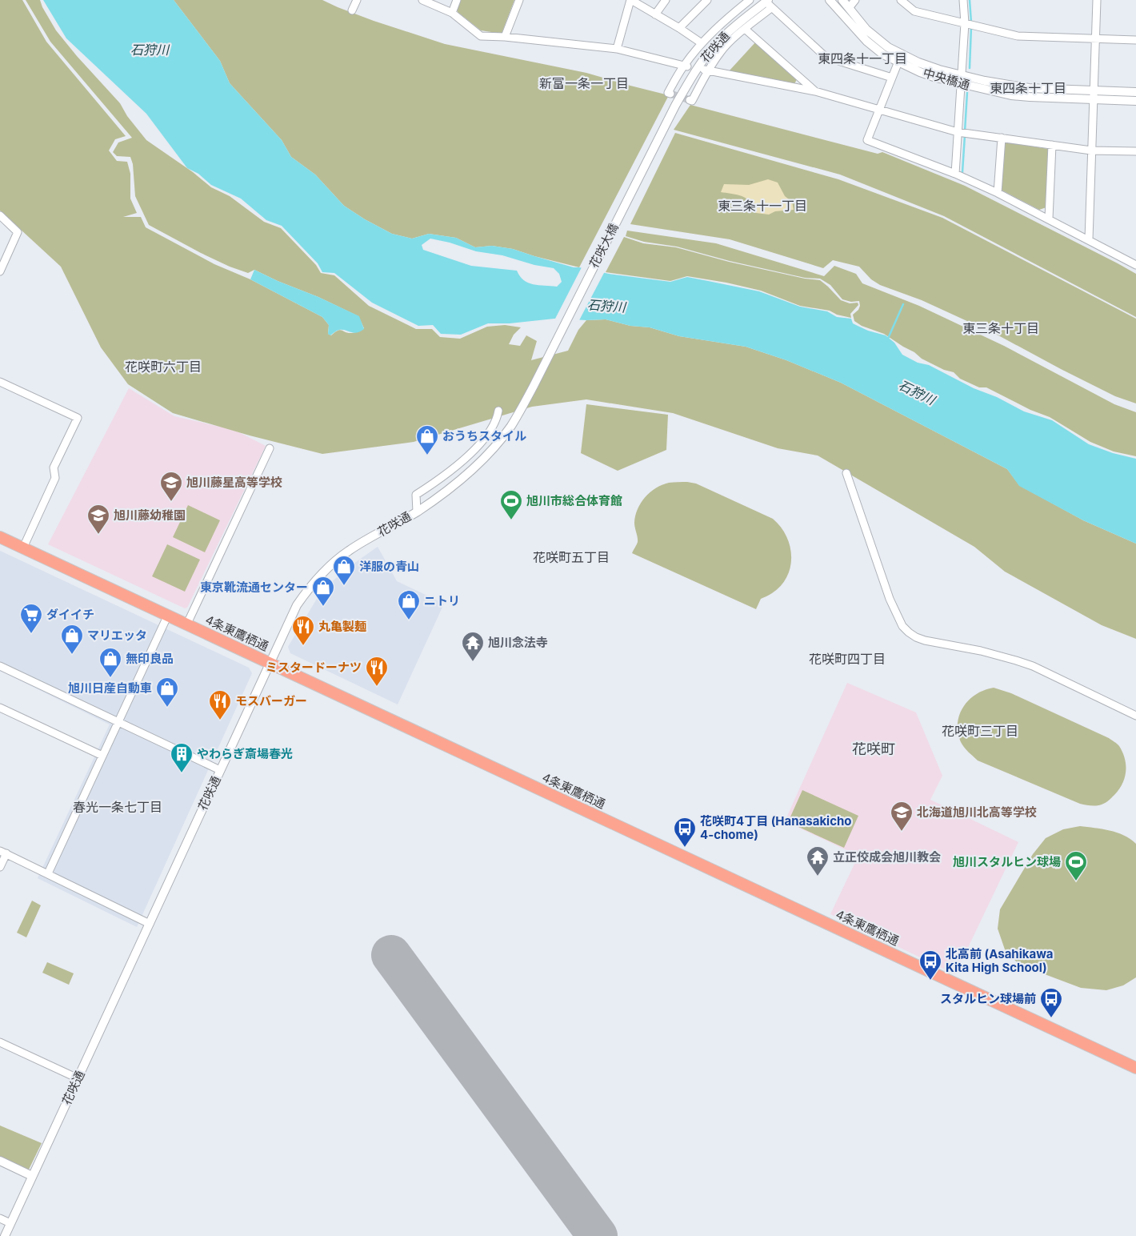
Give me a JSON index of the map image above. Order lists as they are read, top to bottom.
{
  "streets": {
    "highway": ["4条東鷹栖通"],
    "street": ["花咲通", "中央橋通", "花咲大橋"]
  },
  "crossings": [
    ["花咲通", "花咲大橋"],
    ["花咲通", "4条東鷹栖通"]
  ],
  "districts": [
    "東四条十一丁目",
    "新富一条一丁目",
    "東四条十丁目",
    "東三条十一丁目",
    "東三条十丁目",
    "花咲町六丁目",
    "花咲町五丁目",
    "花咲町四丁目",
    "花咲町三丁目",
    "花咲町",
    "春光一条七丁目"
  ],
  "water": ["石狩川"],
  "places": {
    "shop": [
      "おうちスタイル",
      "洋服の青山",
      "東京靴流通センター",
      "ニトリ",
      "マリエッタ",
      "無印良品",
      "旭川日産自動車"
    ],
    "school or university": ["旭川藤星高等学校", "旭川藤幼稚園", "北海道旭川北高等学校"],
    "sports": ["旭川市総合体育館", "旭川スタルヒン球場"],
    "supermarket": ["ダイイチ"],
    "restaurant": ["丸亀製麺", "ミスタードーナツ", "モスバーガー"],
    "temple": ["旭川念法寺", "立正佼成会旭川教会"],
    "building": ["やわらぎ斎場春光"],
    "bus stop": ["花咲町4丁目 (Hanasakicho 4-chome)", "北高前 (Asahikawa Kita High School)", "スタルヒン球場前"]
  }
}
